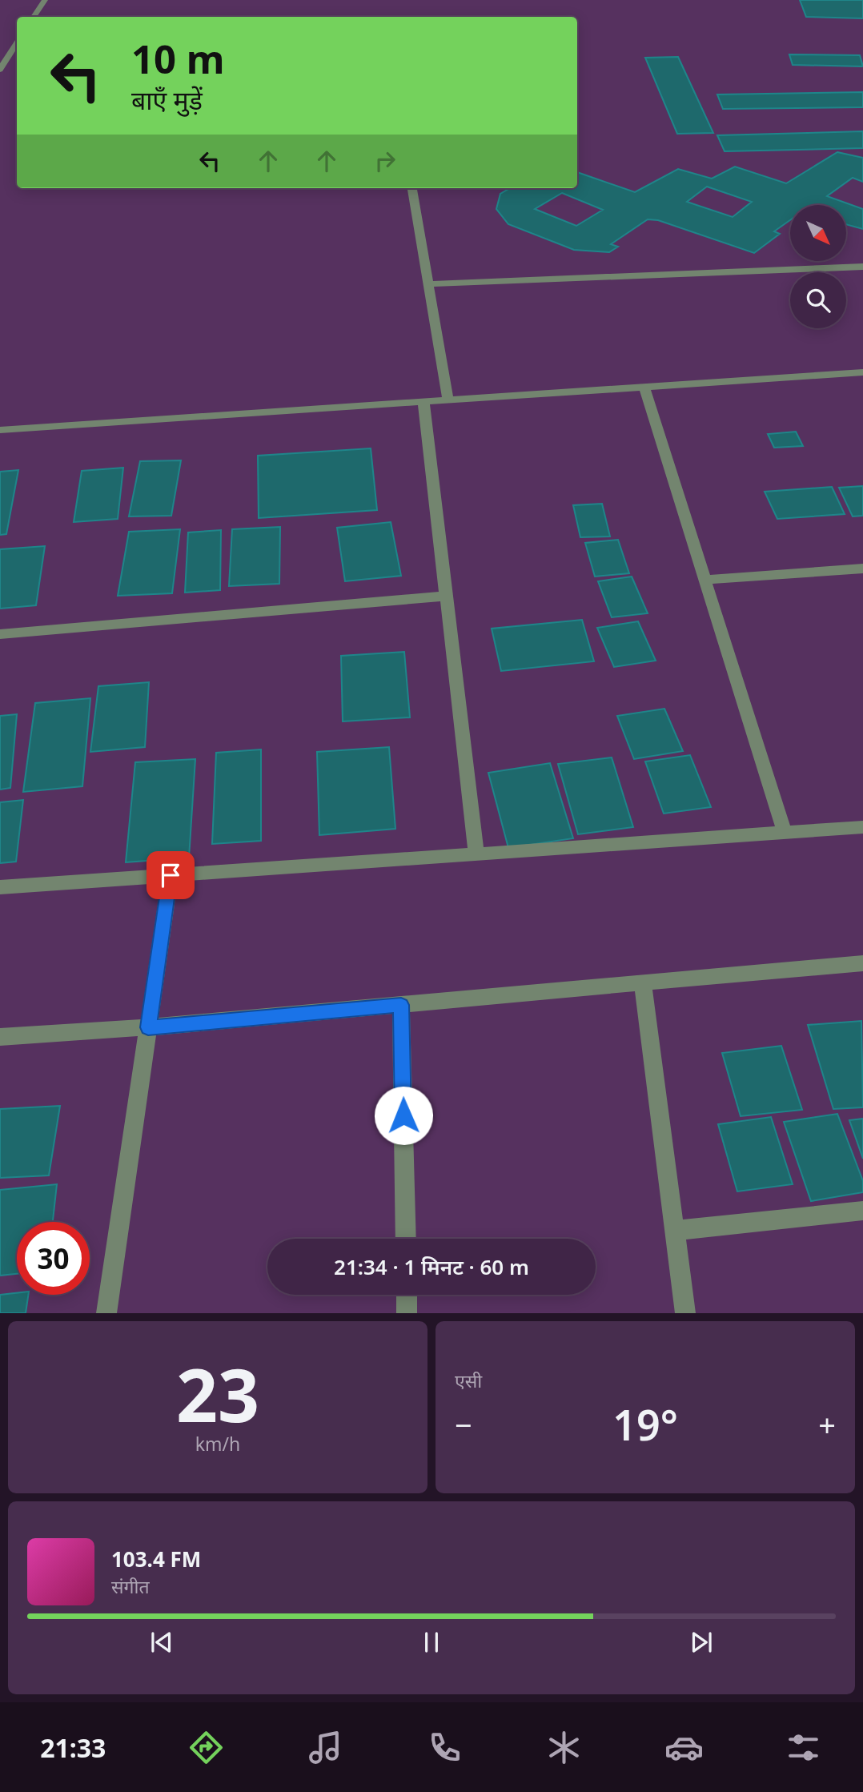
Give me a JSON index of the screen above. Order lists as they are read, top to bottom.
{
  "north": "bottom right",
  "page": {
    "turn": ["10 m", "बाएँ मुड़ें"],
    "limit": "30",
    "trip": "21:34 · 1 मिनट · 60 m",
    "tile": [
      ["23", "km/h"],
      "एसी"
    ],
    "heat": ["−", "19°", "+"],
    "song": ["103.4 FM", "संगीत"],
    "tabs": "21:33"
  }
}
